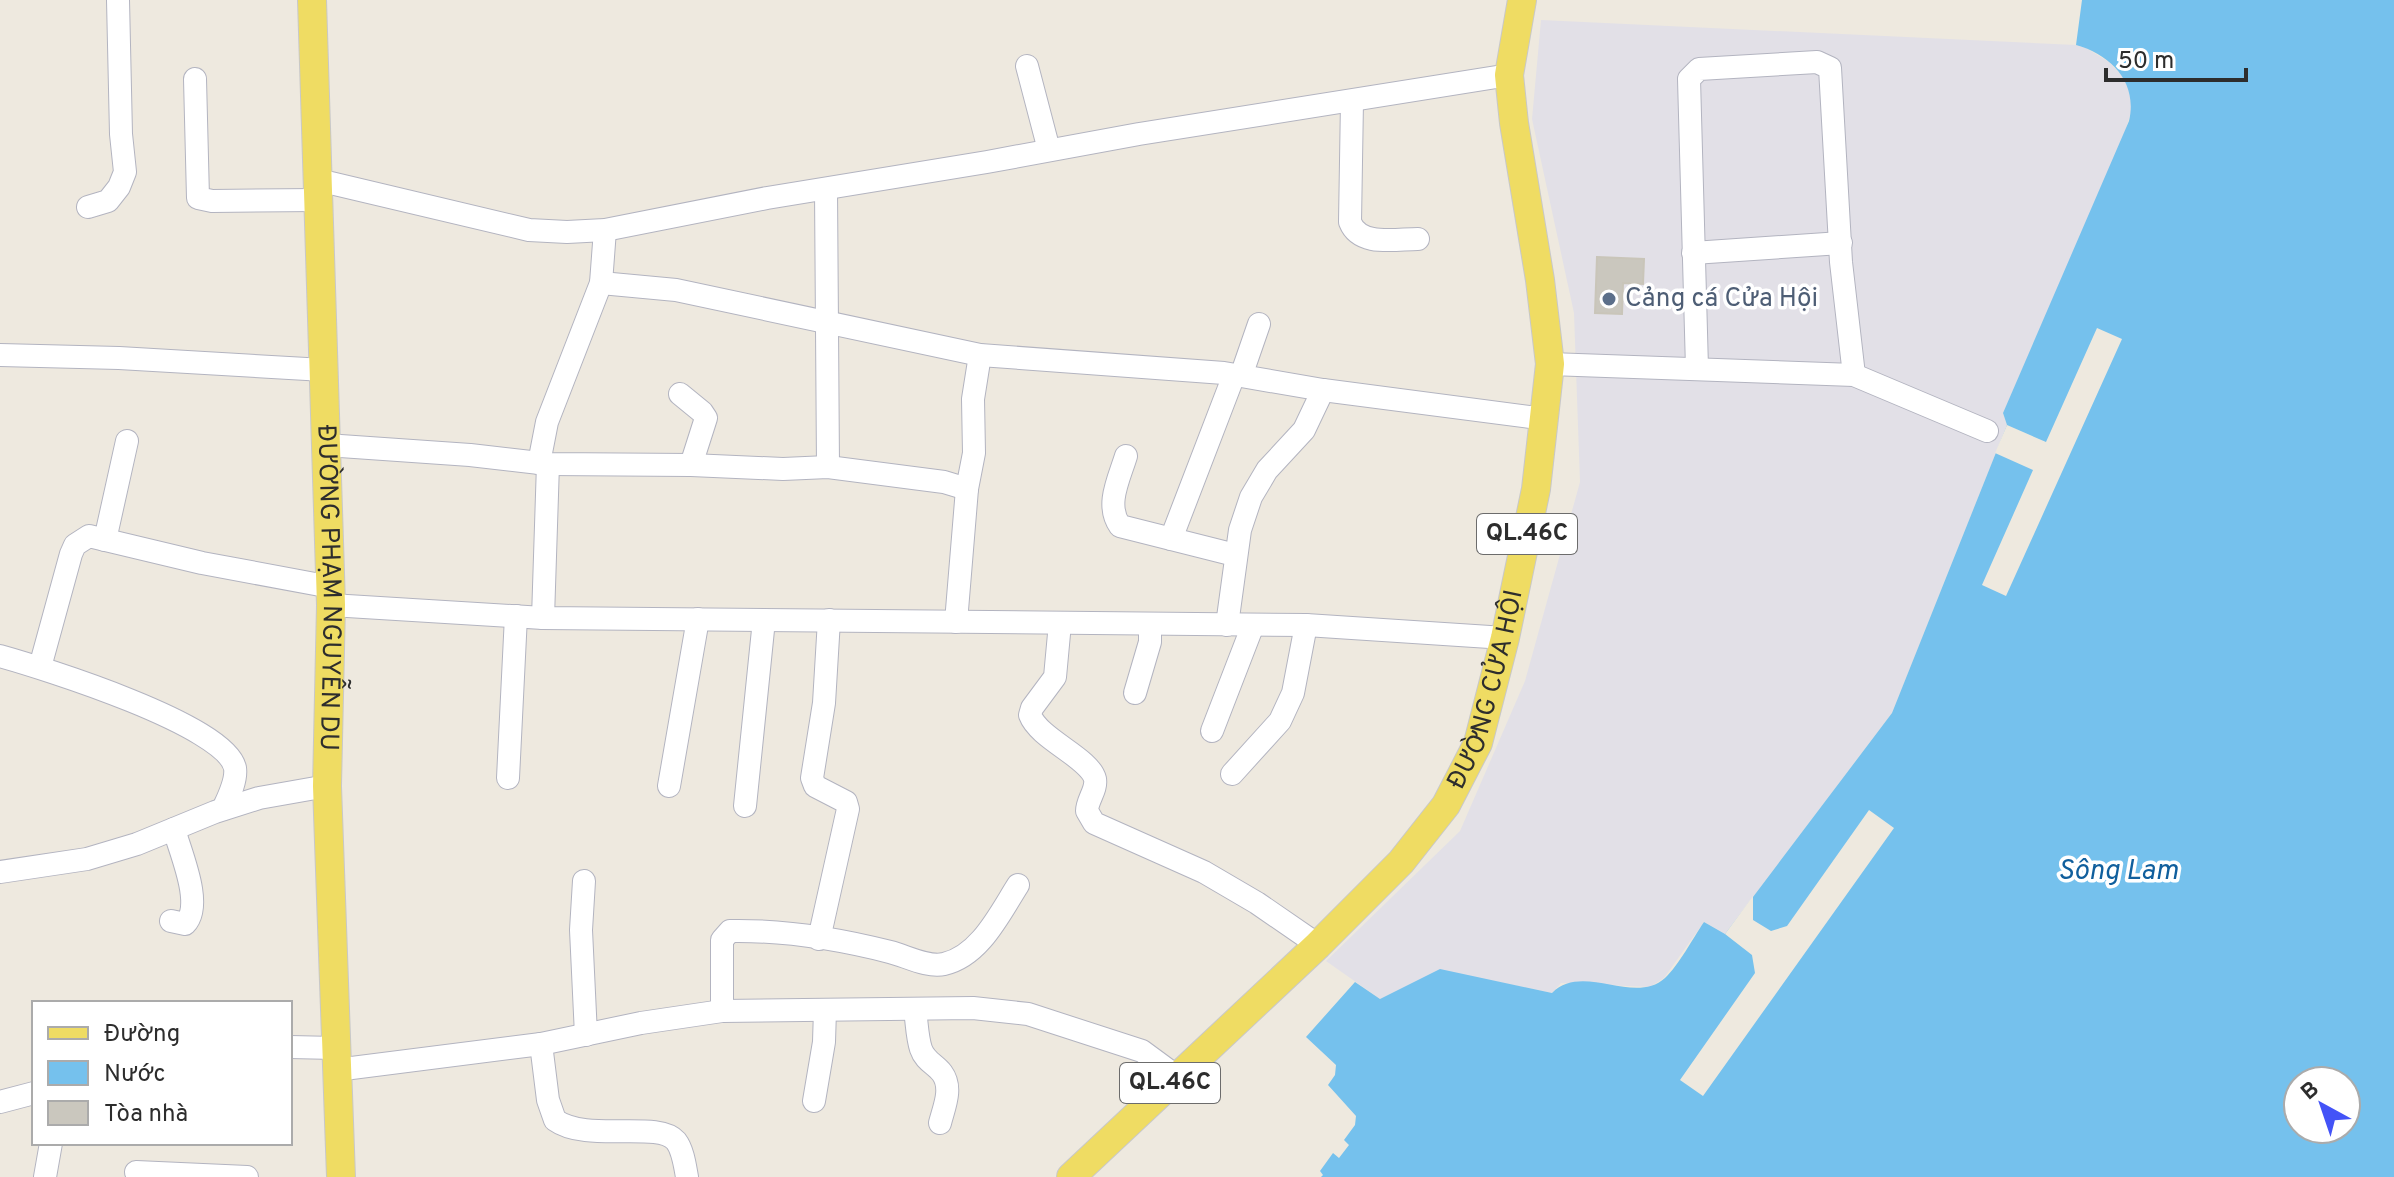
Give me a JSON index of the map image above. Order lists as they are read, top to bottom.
{
  "streets": {
    "main road": ["QL.46C", "ĐƯỜNG PHẠM NGUYỄN DU", "ĐƯỜNG CỬA HỘI"]
  },
  "water": ["Sông Lam"],
  "places": ["Cảng cá Cửa Hội"],
  "legend": ["Đường", "Nước", "Tòa nhà"],
  "scale_bar": "50 m",
  "north": "top left"
}
